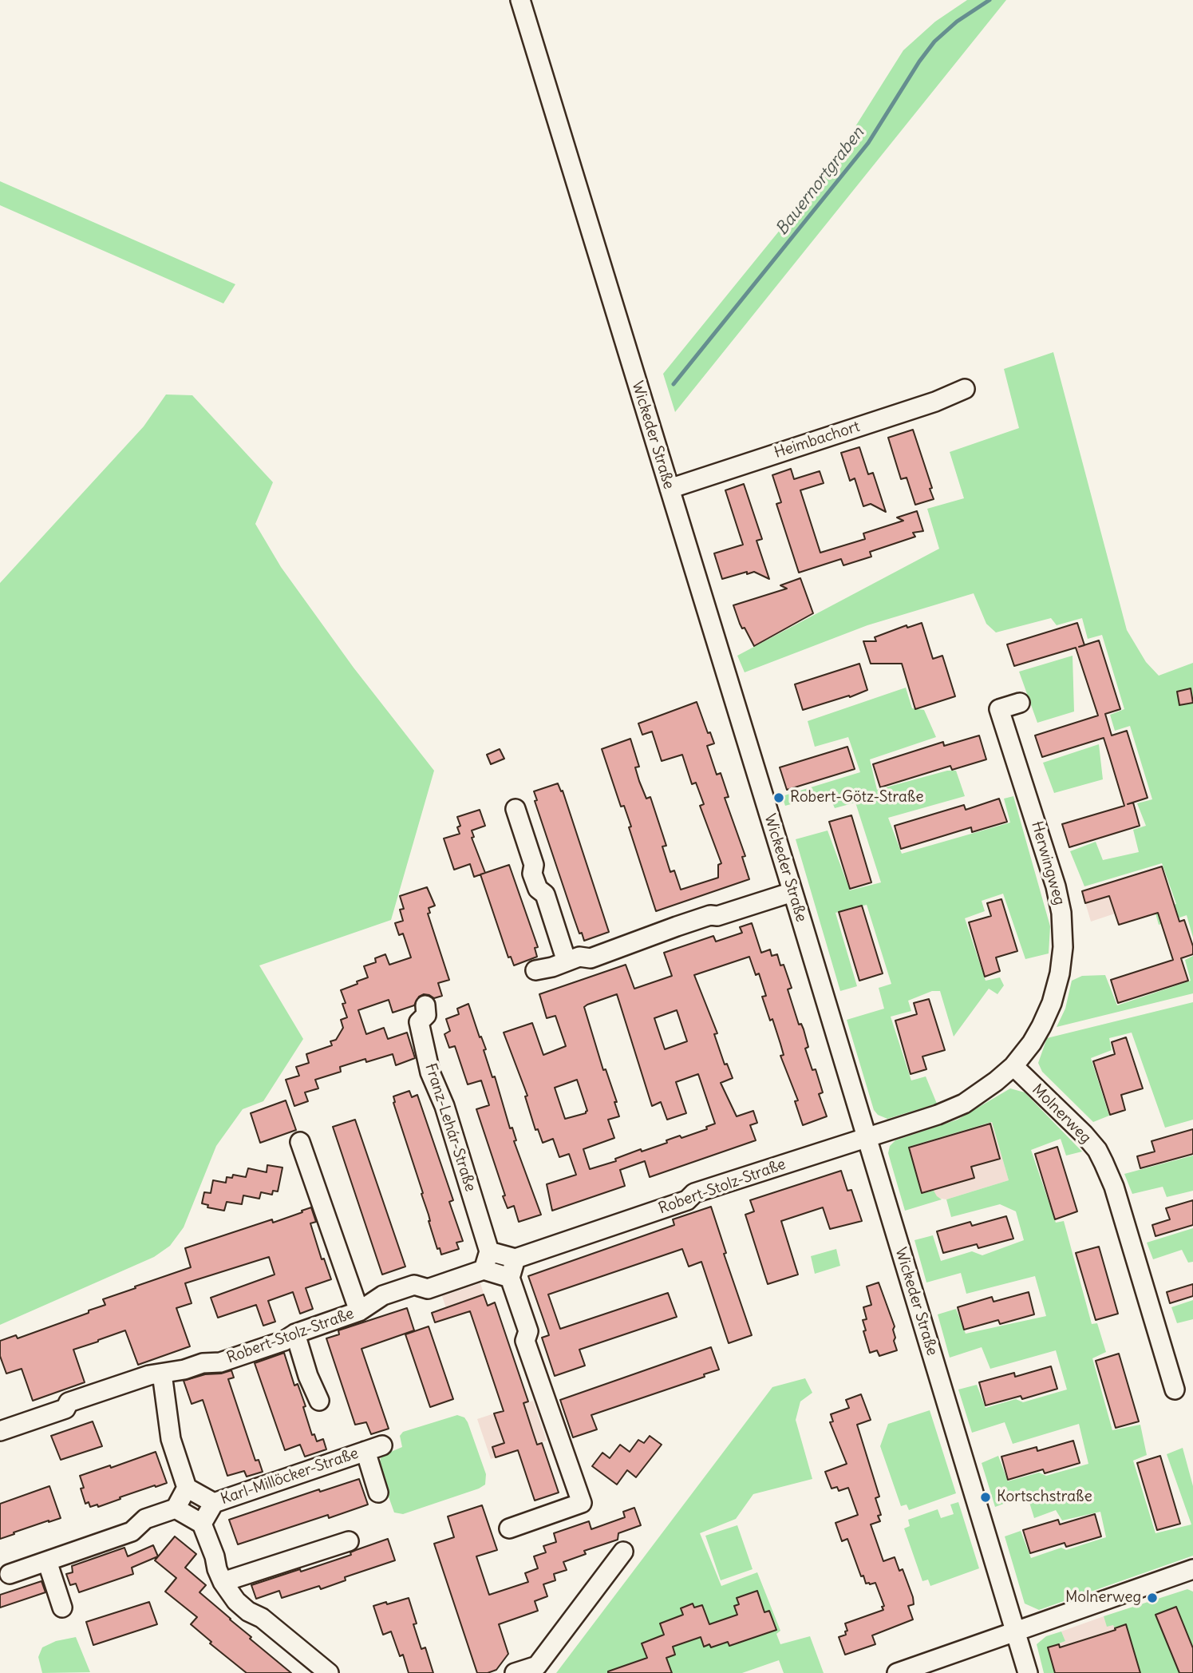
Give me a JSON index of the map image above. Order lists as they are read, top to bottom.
{
  "streets": {
    "street": [
      "Wickeder Straße",
      "Heimbachort",
      "Herwingweg",
      "Molnerweg",
      "Franz-Lehár-Straße",
      "Robert-Stolz-Straße",
      "Karl-Millöcker-Straße"
    ]
  },
  "crossings": [
    ["Wickeder Straße", "Heimbachort"],
    ["Wickeder Straße", "Herwingweg"],
    ["Wickeder Straße", "Robert-Stolz-Straße"],
    ["Herwingweg", "Molnerweg"],
    ["Herwingweg", "Robert-Stolz-Straße"]
  ],
  "water": ["Bauernortgraben"],
  "places": ["Robert-Götz-Straße", "Kortschstraße", "Molnerweg"]
}
